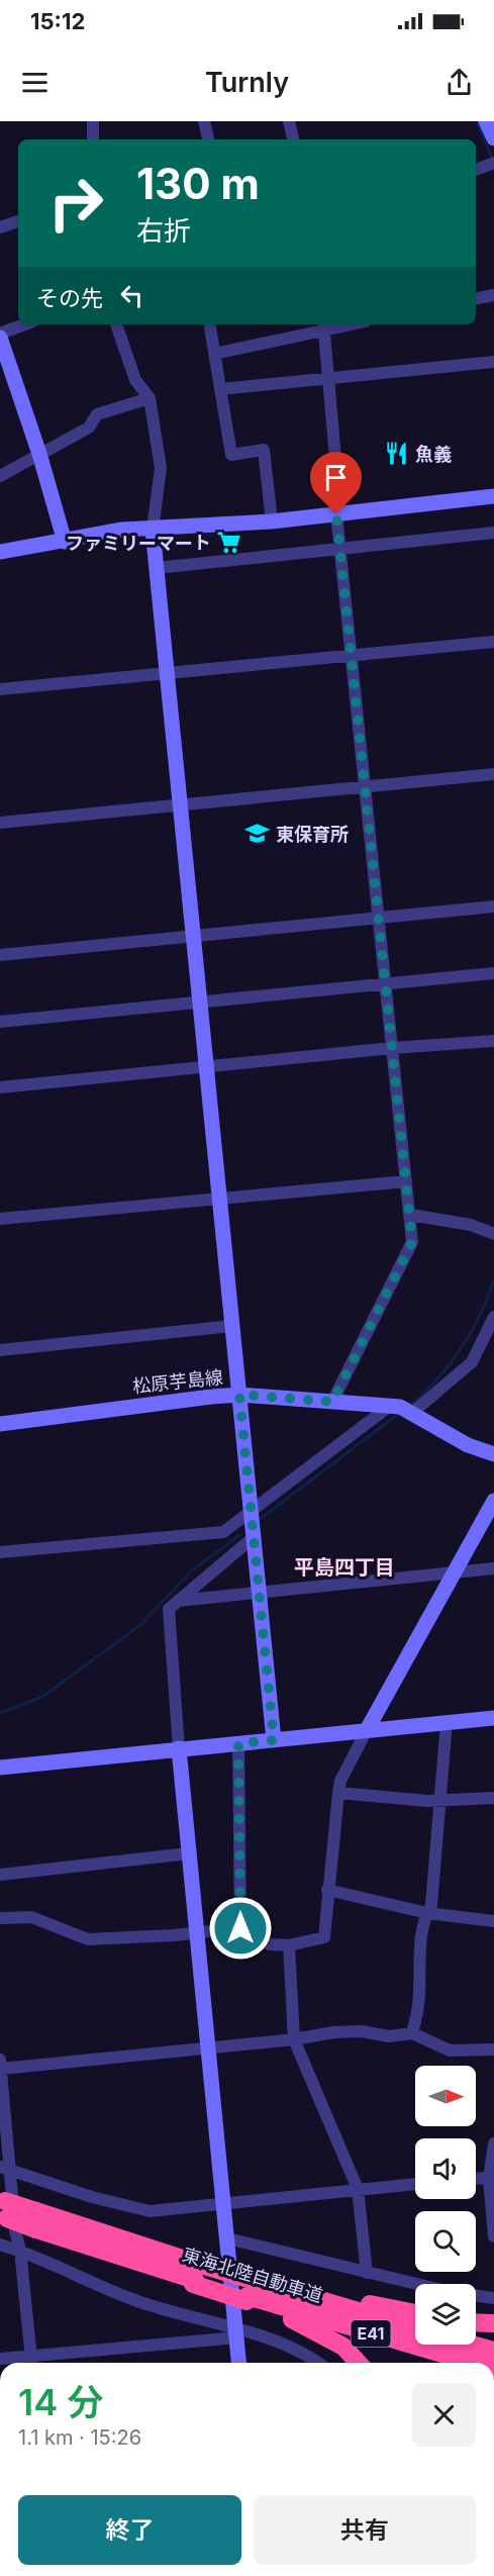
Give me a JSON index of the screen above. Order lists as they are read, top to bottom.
{
  "streets": {
    "highway": ["東海北陸自動車道", "E41"],
    "street": ["松原芋島線"]
  },
  "districts": ["平島四丁目"],
  "places": {
    "restaurant": ["魚義"],
    "supermarket": ["ファミリーマート"],
    "school or university": ["東保育所"]
  },
  "north": "right",
  "page": {
    "status": "15:12",
    "header": "Turnly",
    "turn": ["130 m", "右折"],
    "then": "その先",
    "heading": ["14 分", "1.1 km · 15:26"],
    "buttons": ["終了", "共有"]
  }
}
